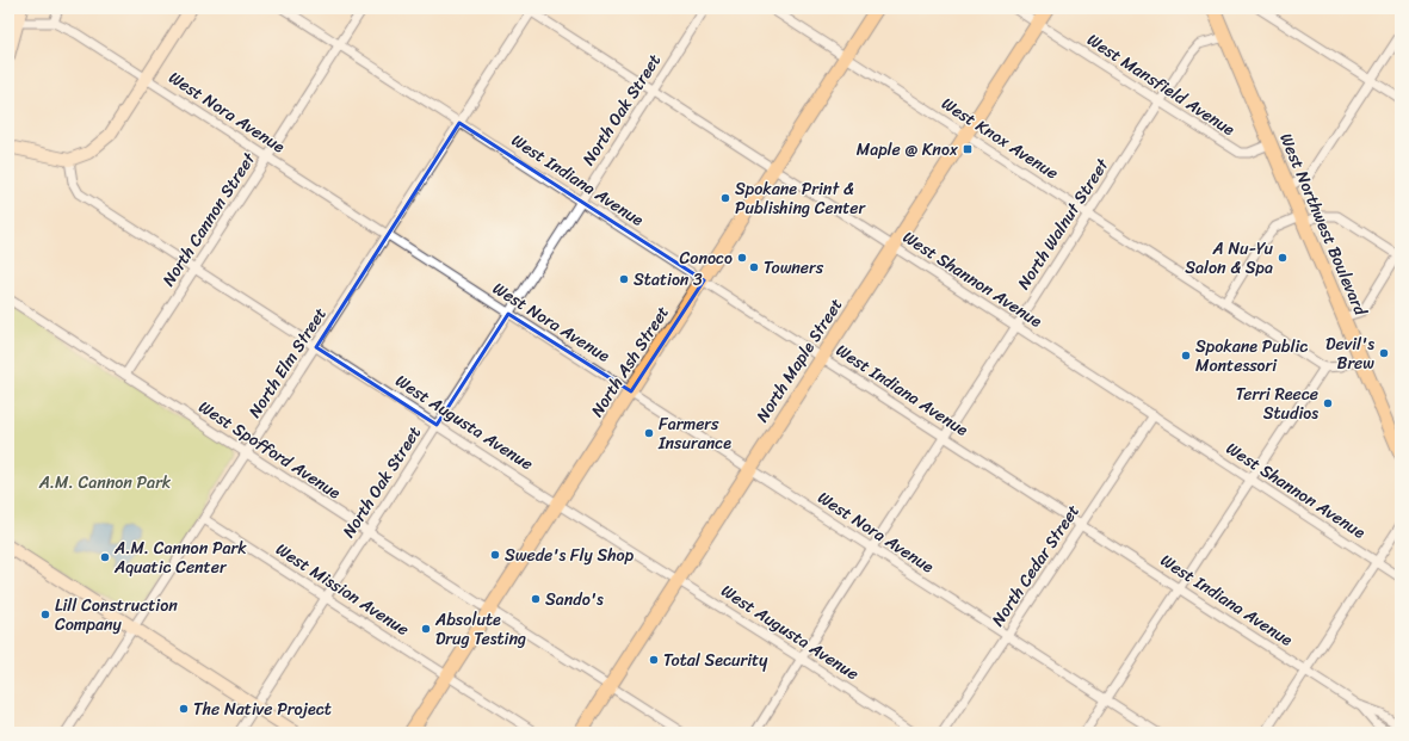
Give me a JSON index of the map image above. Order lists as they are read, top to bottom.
{
  "streets": {
    "main road": ["West Northwest Boulevard", "North Maple Street", "North Ash Street"],
    "street": [
      "West Mansfield Avenue",
      "North Oak Street",
      "West Nora Avenue",
      "West Knox Avenue",
      "West Indiana Avenue",
      "North Cannon Street",
      "North Walnut Street",
      "West Shannon Avenue",
      "North Elm Street",
      "West Augusta Avenue",
      "West Spofford Avenue",
      "North Cedar Street",
      "West Mission Avenue"
    ]
  },
  "crossings": [
    ["West Mansfield Avenue", "North Walnut Street"],
    ["West Mansfield Avenue", "West Northwest Boulevard"],
    ["West Mansfield Avenue", "North Maple Street"],
    ["North Oak Street", "West Nora Avenue"],
    ["North Oak Street", "West Indiana Avenue"],
    ["North Oak Street", "West Shannon Avenue"],
    ["North Oak Street", "West Augusta Avenue"],
    ["North Oak Street", "West Spofford Avenue"],
    ["North Oak Street", "West Mission Avenue"],
    ["West Nora Avenue", "North Cannon Street"],
    ["West Nora Avenue", "North Walnut Street"],
    ["West Nora Avenue", "North Maple Street"],
    ["West Nora Avenue", "North Ash Street"],
    ["West Nora Avenue", "North Elm Street"],
    ["West Nora Avenue", "North Cedar Street"],
    ["West Knox Avenue", "North Walnut Street"],
    ["West Knox Avenue", "North Maple Street"],
    ["West Knox Avenue", "North Ash Street"],
    ["West Indiana Avenue", "North Cannon Street"],
    ["West Indiana Avenue", "North Walnut Street"],
    ["West Indiana Avenue", "North Maple Street"],
    ["West Indiana Avenue", "North Ash Street"],
    ["West Indiana Avenue", "North Elm Street"],
    ["West Indiana Avenue", "North Cedar Street"],
    ["North Cannon Street", "West Augusta Avenue"],
    ["North Cannon Street", "West Spofford Avenue"],
    ["North Walnut Street", "West Northwest Boulevard"],
    ["North Walnut Street", "West Shannon Avenue"],
    ["North Walnut Street", "West Augusta Avenue"],
    ["West Shannon Avenue", "North Maple Street"],
    ["West Shannon Avenue", "North Ash Street"],
    ["West Shannon Avenue", "North Elm Street"],
    ["West Shannon Avenue", "North Cedar Street"],
    ["North Maple Street", "West Augusta Avenue"],
    ["North Maple Street", "West Spofford Avenue"],
    ["North Ash Street", "West Augusta Avenue"],
    ["North Ash Street", "West Spofford Avenue"],
    ["North Ash Street", "West Mission Avenue"],
    ["North Elm Street", "West Augusta Avenue"],
    ["North Elm Street", "West Spofford Avenue"],
    ["North Elm Street", "West Mission Avenue"]
  ],
  "parks": ["A.M. Cannon Park"],
  "places": {
    "transit": ["Maple @ Knox"],
    "other": [
      "Spokane Print & Publishing Center",
      "Conoco",
      "A Nu-Yu Salon & Spa",
      "Towners",
      "Station 3",
      "Devil's Brew",
      "Spokane Public Montessori",
      "Terri Reece Studios",
      "Farmers Insurance",
      "Swede's Fly Shop",
      "A.M. Cannon Park Aquatic Center",
      "Sando's",
      "Lill Construction Company",
      "Absolute Drug Testing",
      "Total Security",
      "The Native Project"
    ]
  }
}
